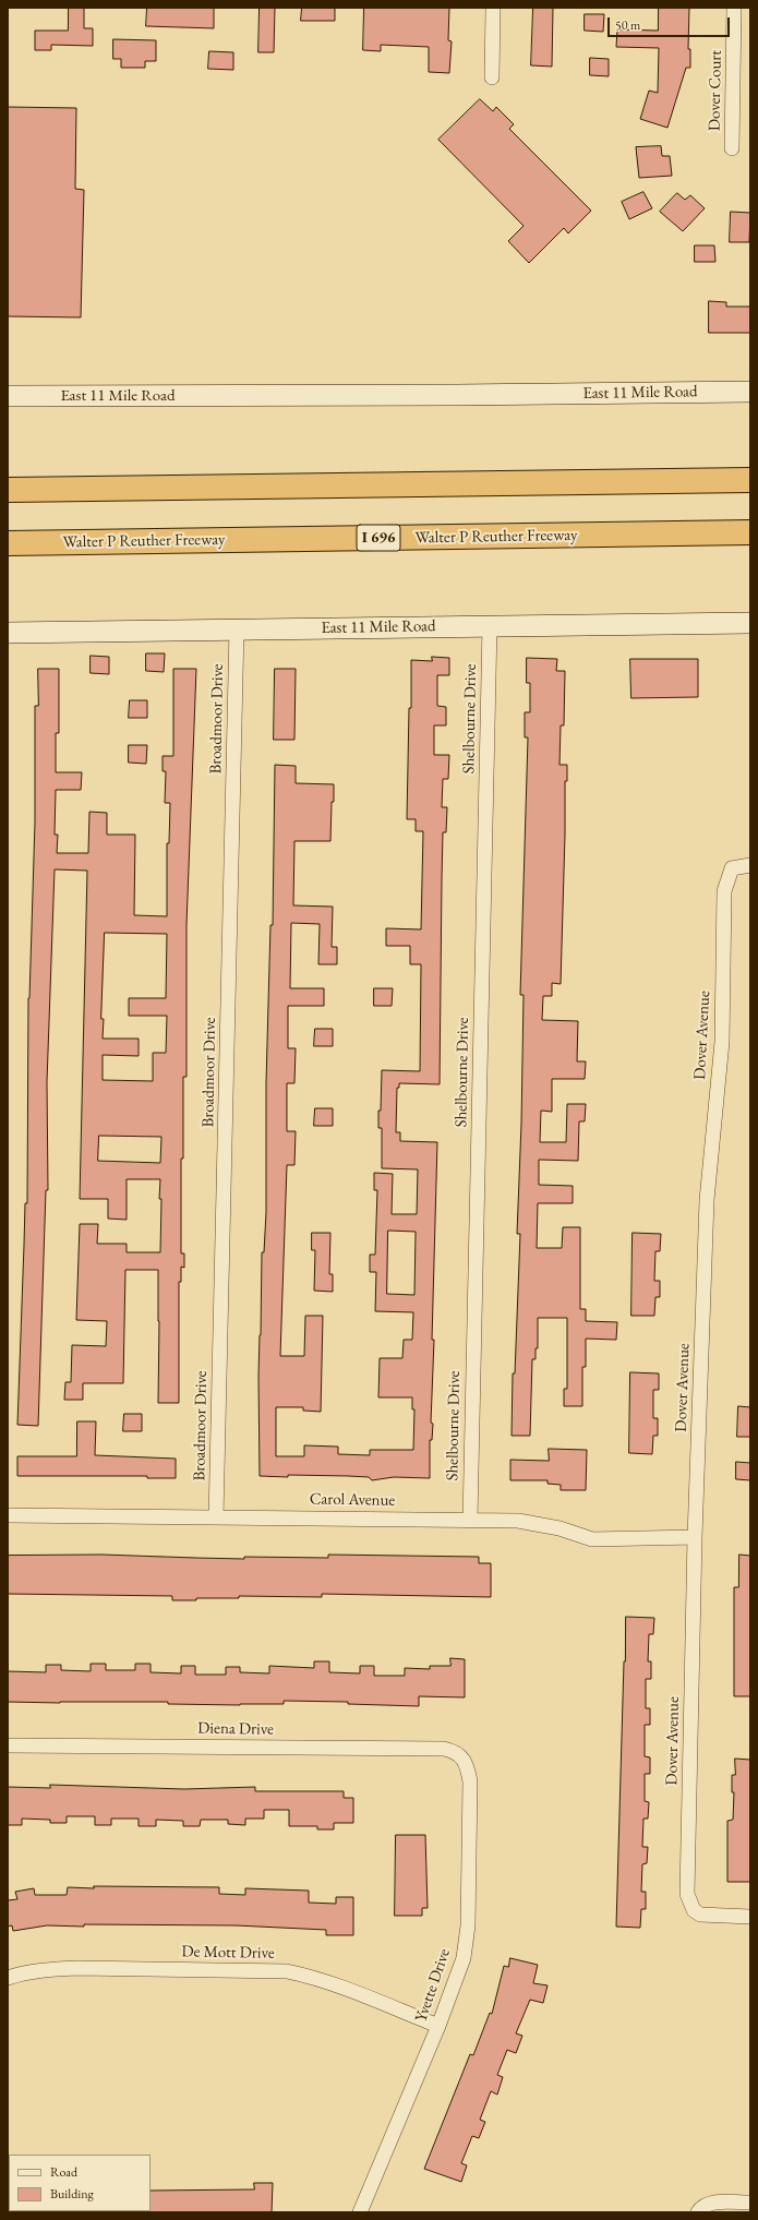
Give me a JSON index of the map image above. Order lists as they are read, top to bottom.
{
  "streets": {
    "highway": ["Walter P Reuther Freeway", "I 696"],
    "main road": ["East 11 Mile Road"],
    "street": [
      "Dover Court",
      "Broadmoor Drive",
      "Shelbourne Drive",
      "Dover Avenue",
      "Carol Avenue",
      "Diena Drive",
      "De Mott Drive",
      "Yvette Drive"
    ]
  },
  "crossings": [
    ["East 11 Mile Road", "Broadmoor Drive"],
    ["East 11 Mile Road", "Shelbourne Drive"],
    ["Broadmoor Drive", "Carol Avenue"],
    ["Shelbourne Drive", "Carol Avenue"],
    ["Dover Avenue", "Carol Avenue"],
    ["Diena Drive", "Yvette Drive"],
    ["De Mott Drive", "Yvette Drive"]
  ],
  "legend": ["Road", "Building"],
  "scale_bar": "50 m"
}
